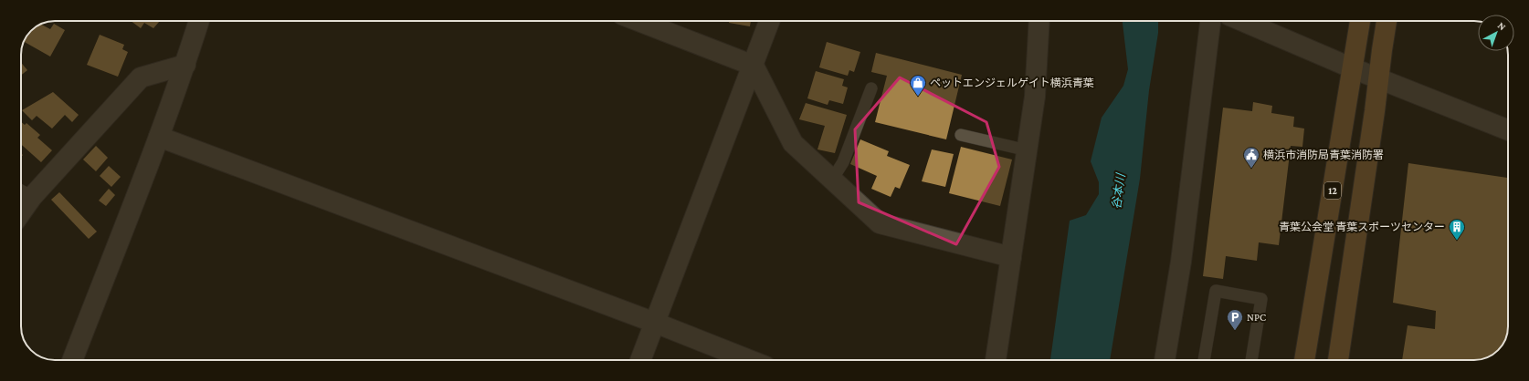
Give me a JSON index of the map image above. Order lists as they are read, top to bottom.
{
  "streets": {
    "main road": ["12"]
  },
  "water": ["谷本川"],
  "places": {
    "shop": ["ペットエンジェルゲイト横浜青葉"],
    "public building": ["横浜市消防局青葉消防署"],
    "building": ["青葉公会堂 青葉スポーツセンター"],
    "parking": ["NPC"]
  },
  "north": "top right"
}
